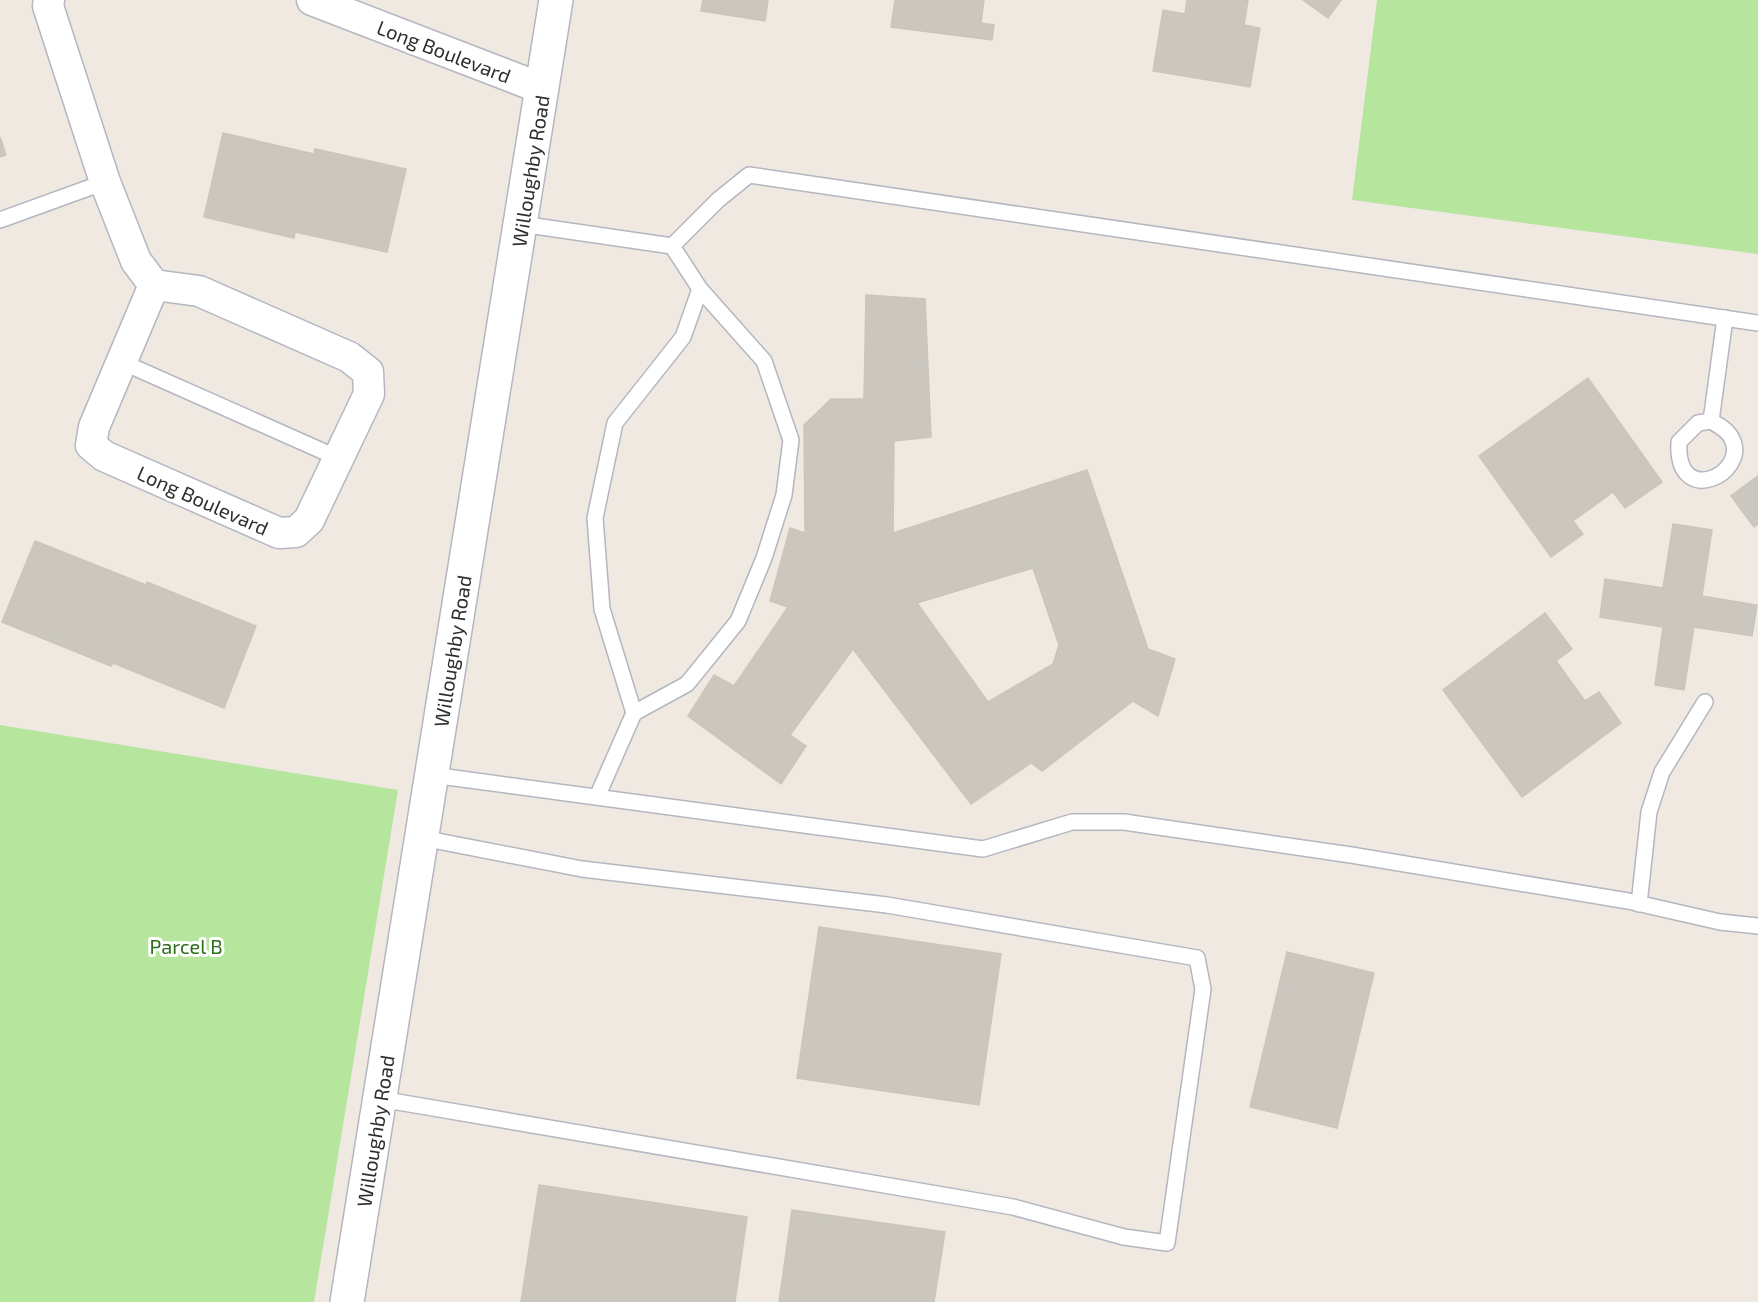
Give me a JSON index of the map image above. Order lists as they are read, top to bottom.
{
  "streets": {
    "street": ["Long Boulevard", "Willoughby Road"]
  },
  "crossings": [
    ["Long Boulevard", "Willoughby Road"]
  ],
  "parks": ["Parcel B"]
}
